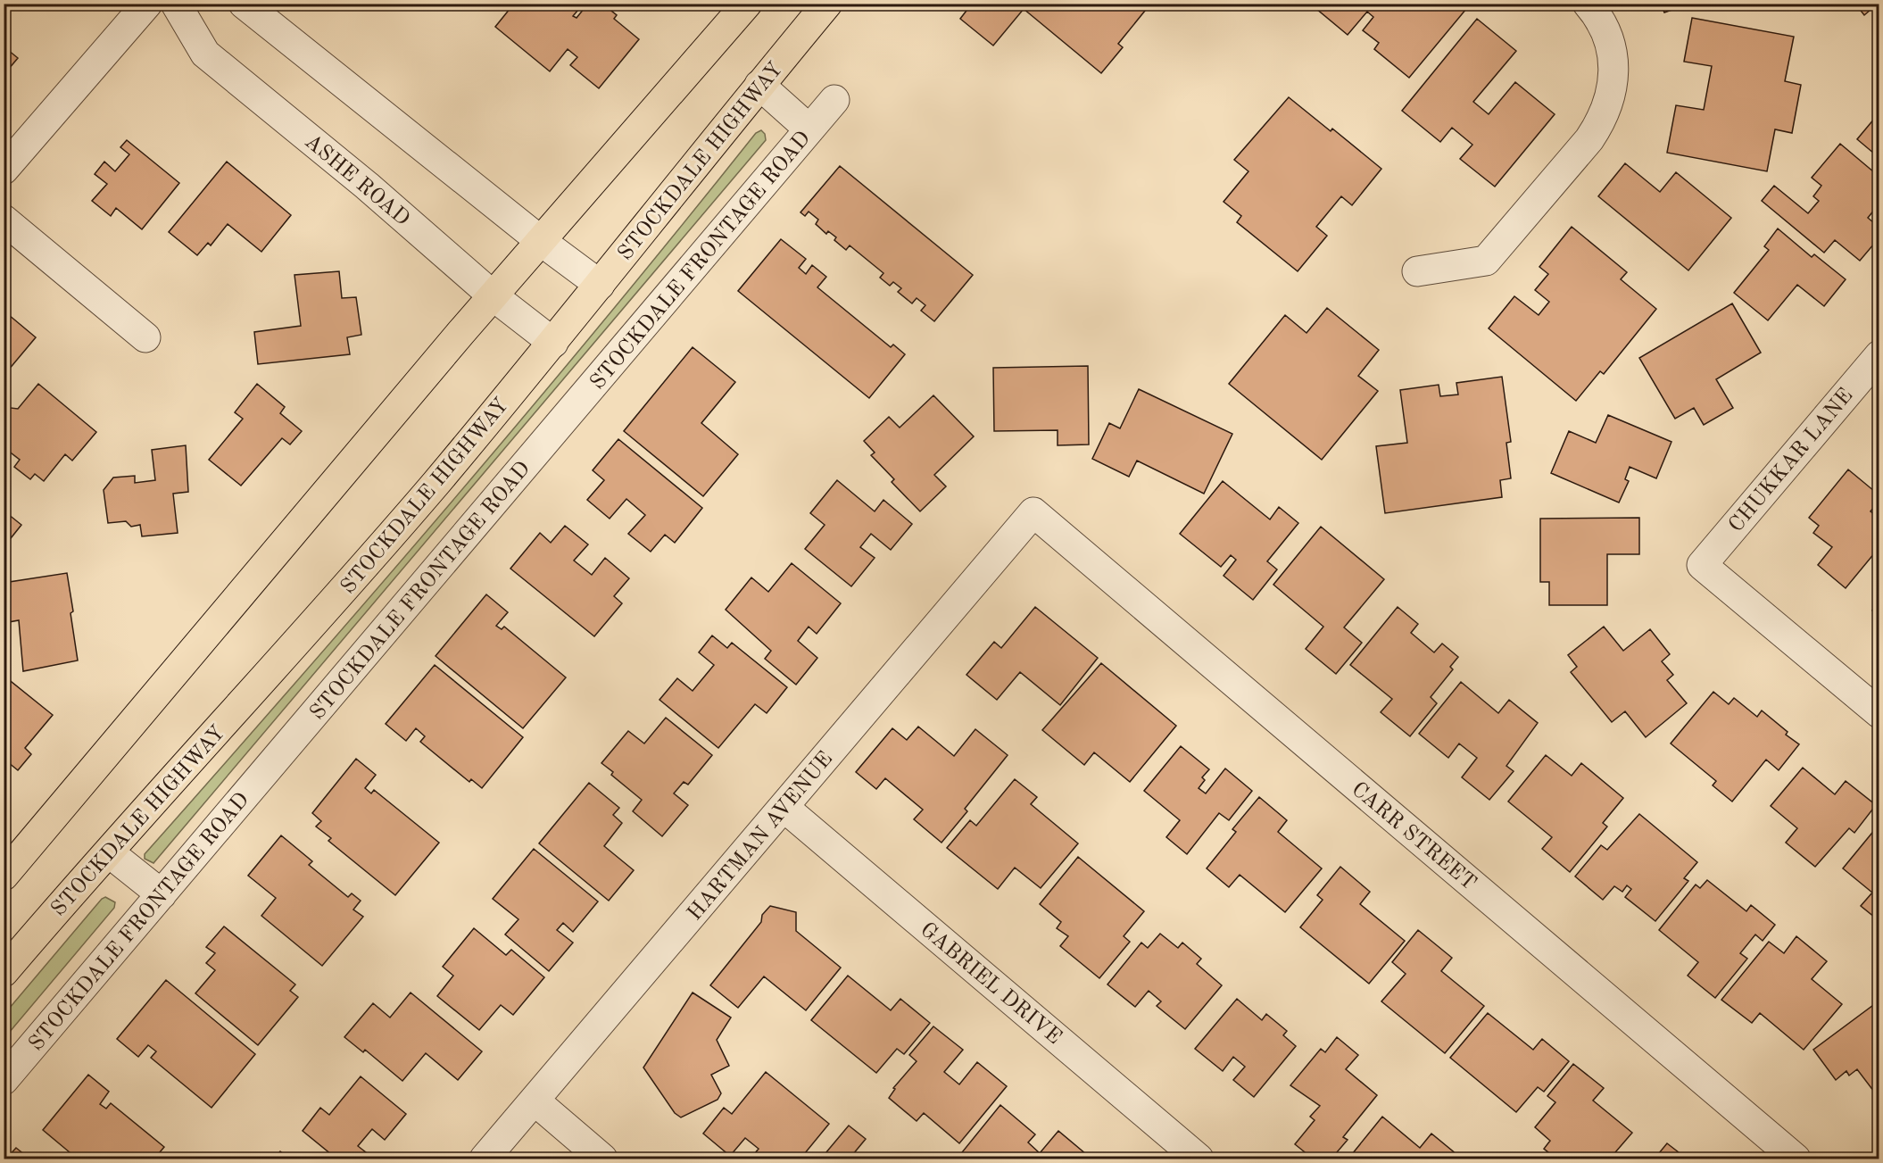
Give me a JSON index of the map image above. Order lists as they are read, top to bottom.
{
  "streets": {
    "main road": ["STOCKDALE HIGHWAY"],
    "street": [
      "ASHE ROAD",
      "STOCKDALE FRONTAGE ROAD",
      "CHUKKAR LANE",
      "HARTMAN AVENUE",
      "CARR STREET",
      "GABRIEL DRIVE"
    ]
  },
  "crossings": [
    ["STOCKDALE HIGHWAY", "ASHE ROAD"],
    ["HARTMAN AVENUE", "CARR STREET"],
    ["HARTMAN AVENUE", "GABRIEL DRIVE"]
  ]
}
